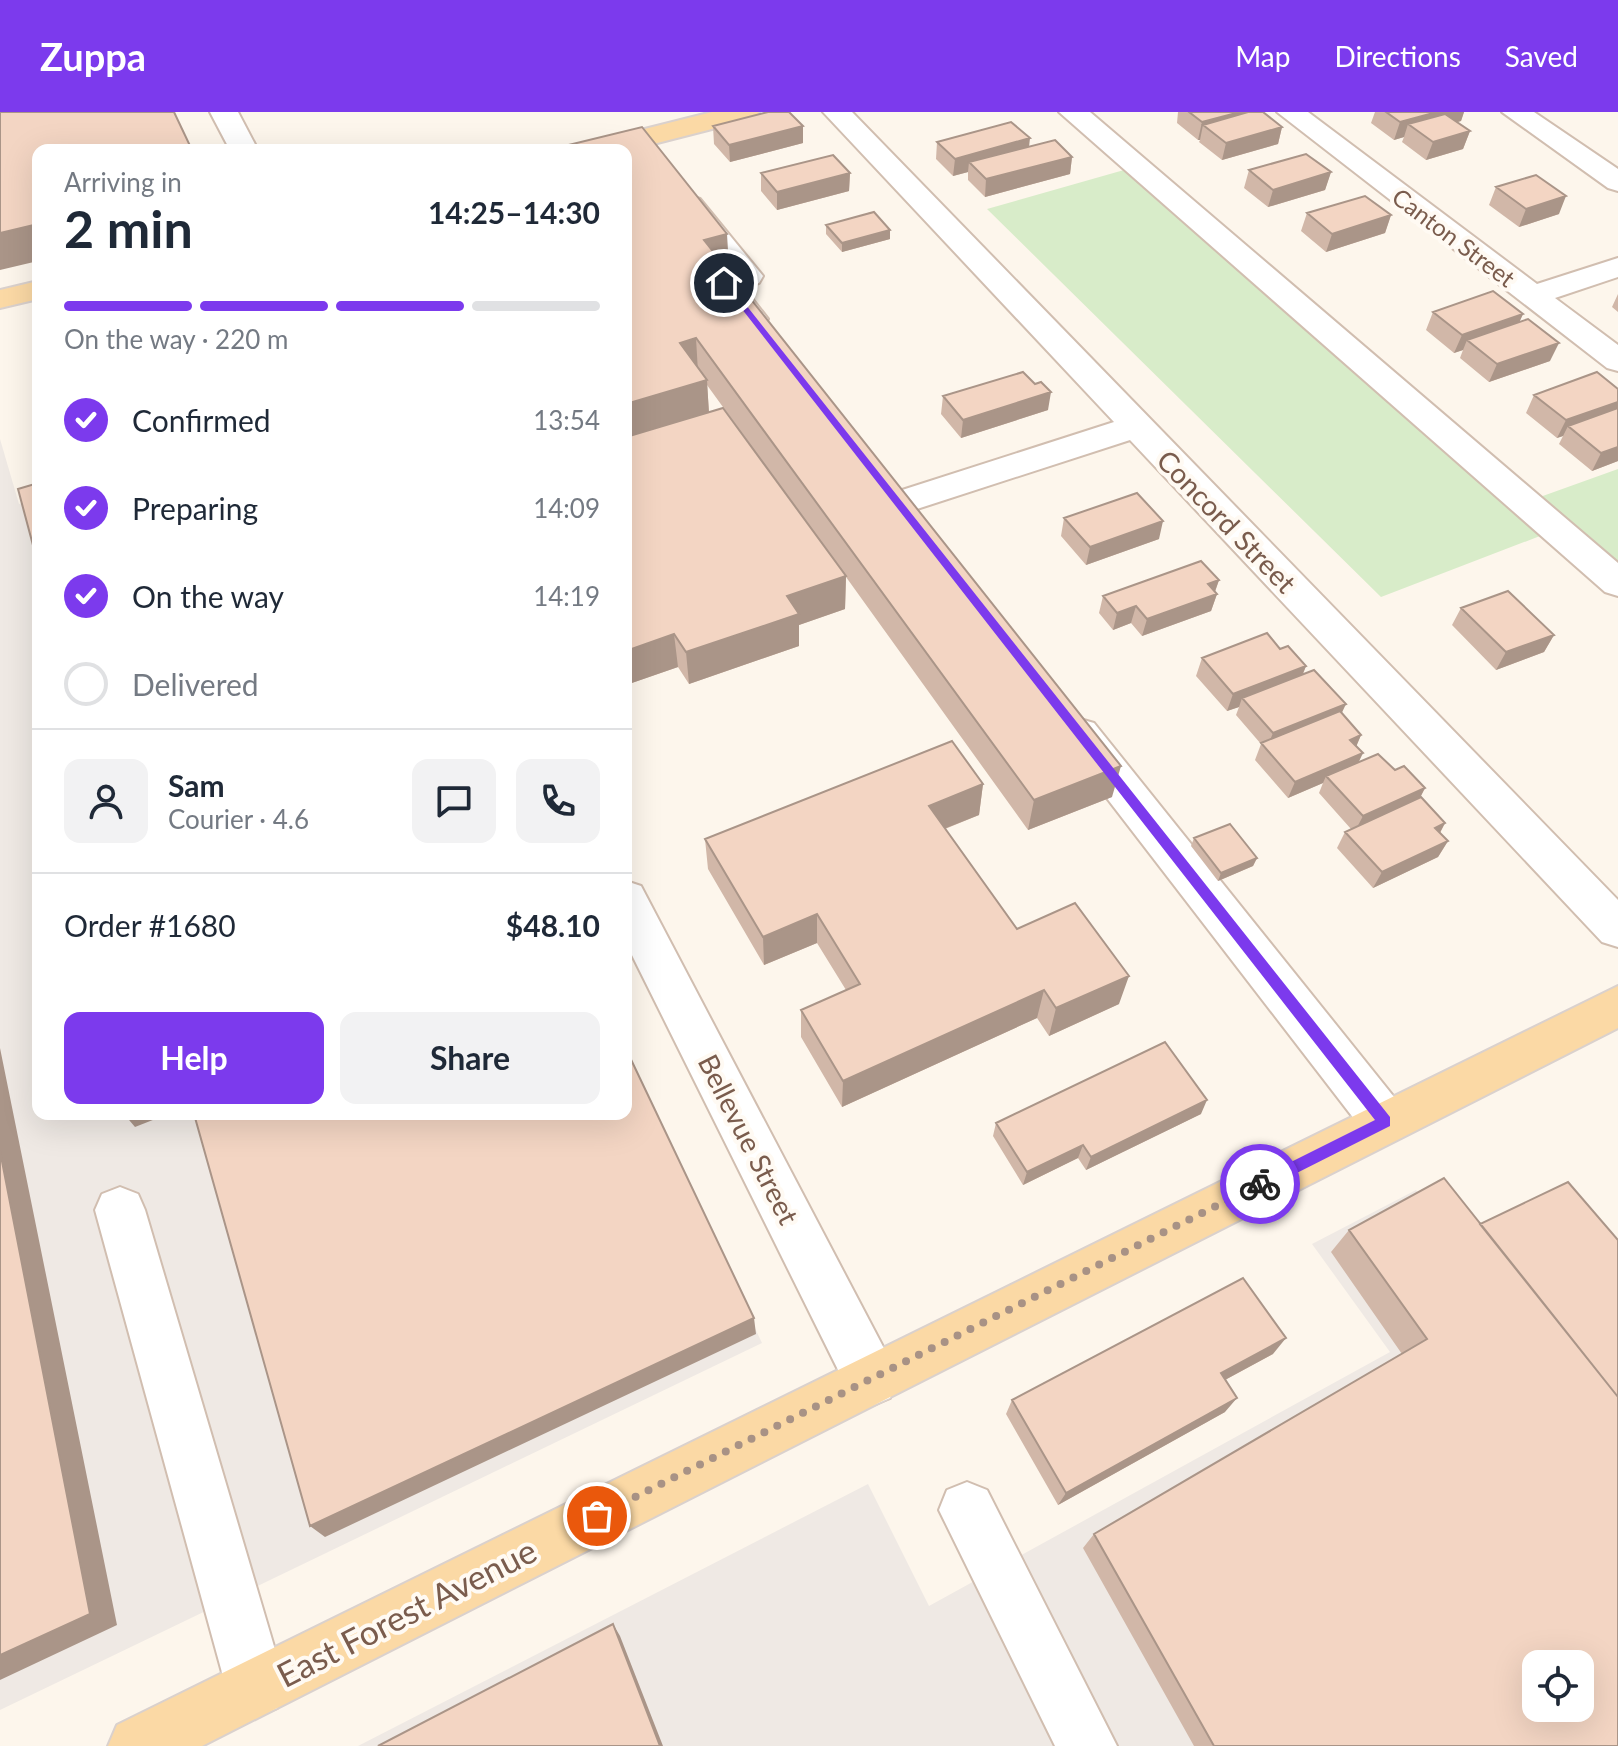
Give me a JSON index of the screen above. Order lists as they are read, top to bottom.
{
  "streets": {
    "main road": ["East Forest Avenue"],
    "street": ["Canton Street", "Concord Street", "Bellevue Street"]
  },
  "crossings": [
    ["Bellevue Street", "East Forest Avenue"]
  ],
  "page": {
    "header": "Zuppa",
    "nav": ["Map", "Directions", "Saved"],
    "heading": ["2 min", "Arriving in", "14:25–14:30"],
    "panel": [
      "Sam",
      "Courier · 4.6",
      "Order #1680",
      "$48.10"
    ],
    "bar": "On the way · 220 m",
    "list": [
      ["Confirmed", "13:54"],
      ["Preparing", "14:09"],
      ["On the way", "14:19"],
      "Delivered"
    ],
    "buttons": ["Help", "Share"]
  }
}
